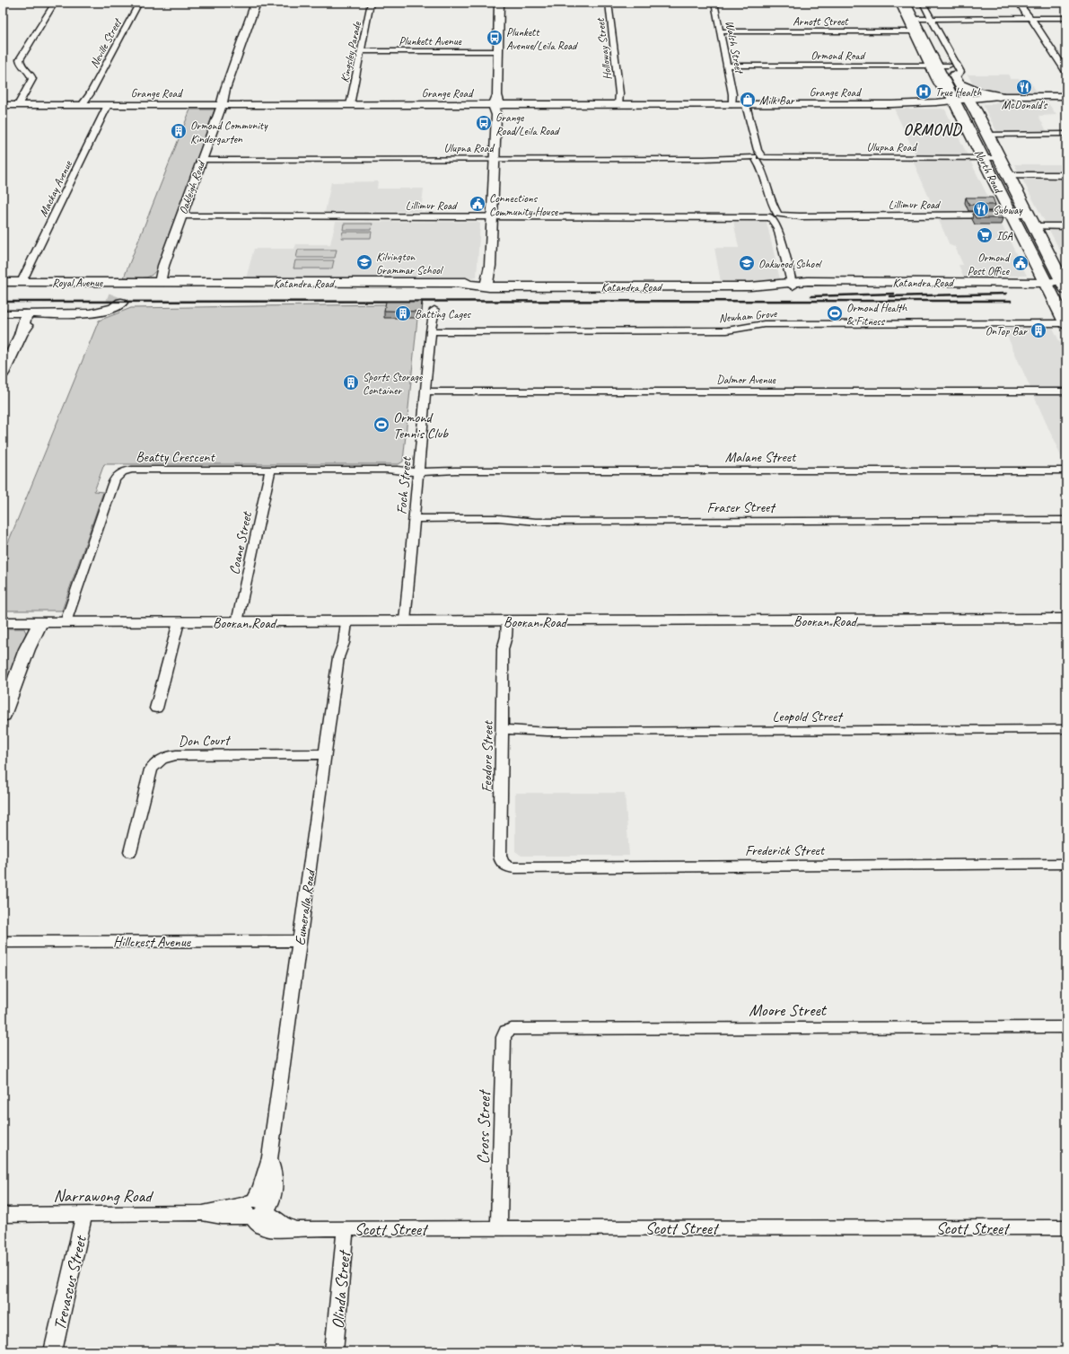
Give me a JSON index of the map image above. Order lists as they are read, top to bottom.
{
  "streets": {
    "highway": ["North Road"],
    "street": [
      "Arnott Street",
      "Plunkett Avenue",
      "Neville Street",
      "Walsh Street",
      "Holloway Street",
      "Kingsley Parade",
      "Ormond Road",
      "Grange Road",
      "Ulupna Road",
      "Oakleigh Road",
      "Mackay Avenue",
      "Lillimur Road",
      "Royal Avenue",
      "Katandra Road",
      "Newham Grove",
      "Dalmor Avenue",
      "Beatty Crescent",
      "Malane Street",
      "Foch Street",
      "Fraser Street",
      "Coane Street",
      "Booran Road",
      "Leopold Street",
      "Don Court",
      "Feodore Street",
      "Frederick Street",
      "Eumeralla Road",
      "Hillcrest Avenue",
      "Moore Street",
      "Cross Street",
      "Narrawong Road",
      "Scott Street",
      "Trevascus Street",
      "Olinda Street"
    ]
  },
  "crossings": [
    ["Arnott Street", "Walsh Street"],
    ["Arnott Street", "North Road"],
    ["Plunkett Avenue", "Kingsley Parade"],
    ["Neville Street", "Grange Road"],
    ["Walsh Street", "Ormond Road"],
    ["Walsh Street", "Grange Road"],
    ["Walsh Street", "Ulupna Road"],
    ["Walsh Street", "Lillimur Road"],
    ["Holloway Street", "Grange Road"],
    ["Kingsley Parade", "Grange Road"],
    ["Ormond Road", "North Road"],
    ["Grange Road", "North Road"],
    ["Grange Road", "Oakleigh Road"],
    ["Grange Road", "Mackay Avenue"],
    ["Ulupna Road", "North Road"],
    ["Ulupna Road", "Oakleigh Road"],
    ["North Road", "Lillimur Road"],
    ["North Road", "Katandra Road"],
    ["North Road", "Newham Grove"],
    ["Oakleigh Road", "Lillimur Road"],
    ["Oakleigh Road", "Royal Avenue"],
    ["Oakleigh Road", "Katandra Road"],
    ["Mackay Avenue", "Royal Avenue"],
    ["Royal Avenue", "Katandra Road"],
    ["Newham Grove", "Foch Street"],
    ["Dalmor Avenue", "Foch Street"],
    ["Beatty Crescent", "Malane Street"],
    ["Beatty Crescent", "Foch Street"],
    ["Beatty Crescent", "Coane Street"],
    ["Beatty Crescent", "Booran Road"],
    ["Malane Street", "Foch Street"],
    ["Foch Street", "Fraser Street"],
    ["Foch Street", "Booran Road"],
    ["Coane Street", "Booran Road"],
    ["Booran Road", "Feodore Street"],
    ["Booran Road", "Eumeralla Road"],
    ["Leopold Street", "Feodore Street"],
    ["Don Court", "Eumeralla Road"],
    ["Feodore Street", "Frederick Street"],
    ["Eumeralla Road", "Hillcrest Avenue"],
    ["Eumeralla Road", "Narrawong Road"],
    ["Eumeralla Road", "Scott Street"],
    ["Moore Street", "Cross Street"],
    ["Cross Street", "Scott Street"],
    ["Narrawong Road", "Scott Street"],
    ["Narrawong Road", "Trevascus Street"],
    ["Scott Street", "Olinda Street"]
  ],
  "districts": ["ORMOND"],
  "places": {
    "bus stop": ["Plunkett Avenue/Leila Road", "Grange Road/Leila Road"],
    "restaurant": ["McDonald's", "Subway"],
    "hospital": ["True Health"],
    "shop": ["Milk Bar"],
    "building": [
      "Ormond Community Kindergarten",
      "Batting Cages",
      "OnTop Bar",
      "Sports Storage Container"
    ],
    "public building": ["Connections Community House", "Ormond Post Office"],
    "supermarket": ["IGA"],
    "school or university": ["Kilvington Grammar School", "Oakwood School"],
    "sports": ["Ormond Health & Fitness", "Ormond Tennis Club"]
  }
}
